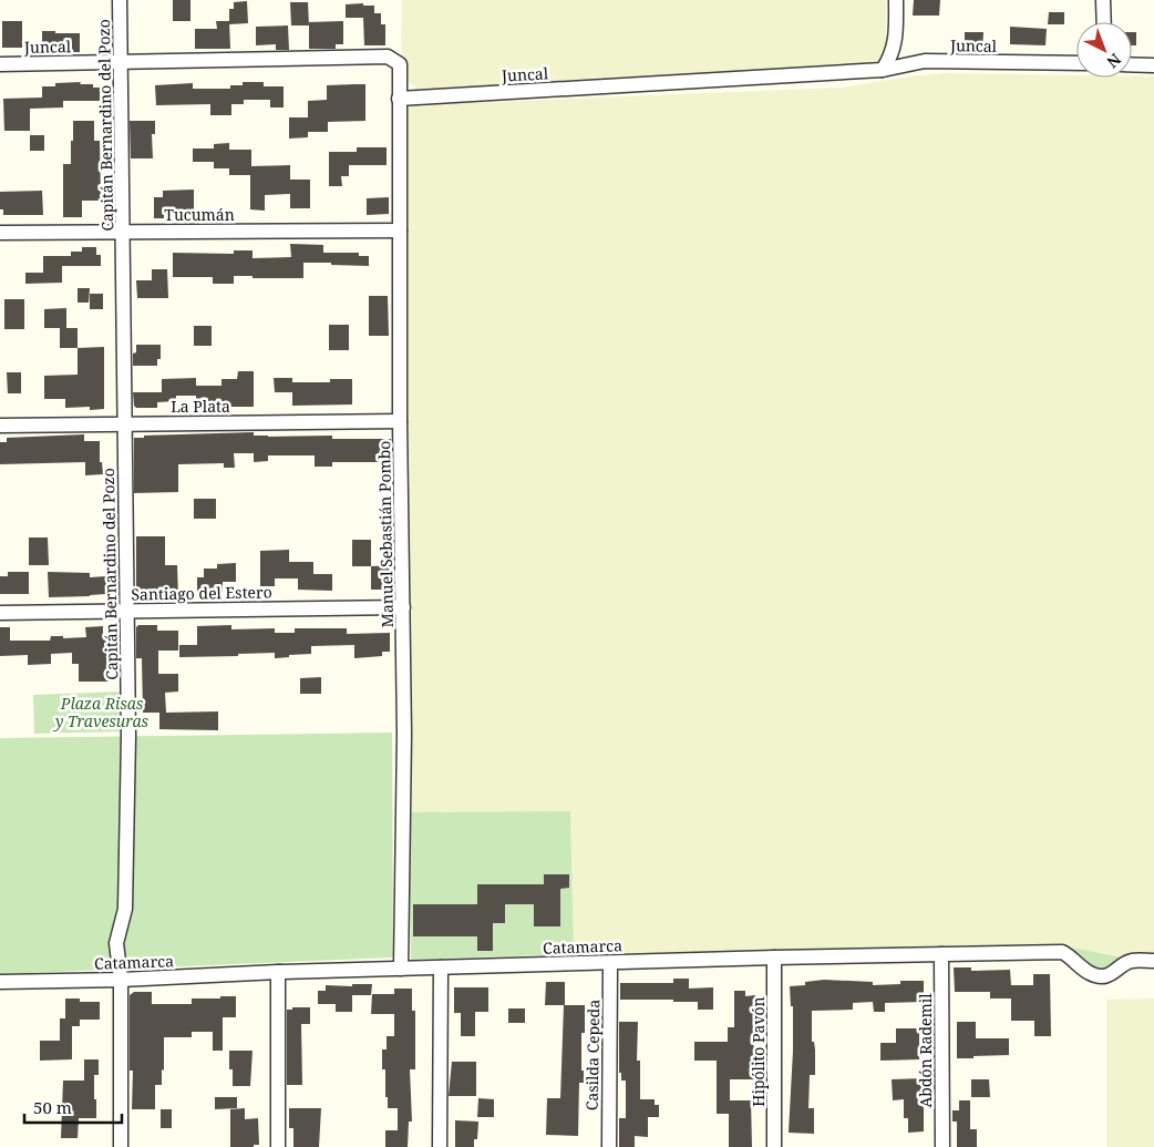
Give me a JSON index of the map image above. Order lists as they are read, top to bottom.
{
  "streets": {
    "street": [
      "Juncal",
      "Capitán Bernardino del Pozo",
      "Tucumán",
      "La Plata",
      "Manuel Sebastián Pombo",
      "Santiago del Estero",
      "Catamarca",
      "Abdón Rademil",
      "Hipólito Pavón",
      "Casilda Cepeda"
    ]
  },
  "crossings": [
    ["Juncal", "Capitán Bernardino del Pozo"],
    ["Juncal", "Manuel Sebastián Pombo"],
    ["Capitán Bernardino del Pozo", "Tucumán"],
    ["Capitán Bernardino del Pozo", "La Plata"],
    ["Capitán Bernardino del Pozo", "Santiago del Estero"],
    ["Capitán Bernardino del Pozo", "Catamarca"],
    ["Tucumán", "Manuel Sebastián Pombo"],
    ["La Plata", "Manuel Sebastián Pombo"],
    ["Manuel Sebastián Pombo", "Santiago del Estero"],
    ["Manuel Sebastián Pombo", "Catamarca"],
    ["Catamarca", "Abdón Rademil"],
    ["Catamarca", "Hipólito Pavón"],
    ["Catamarca", "Casilda Cepeda"]
  ],
  "parks": ["Plaza Risas y Travesuras"],
  "scale_bar": "50 m",
  "north": "bottom right"
}
